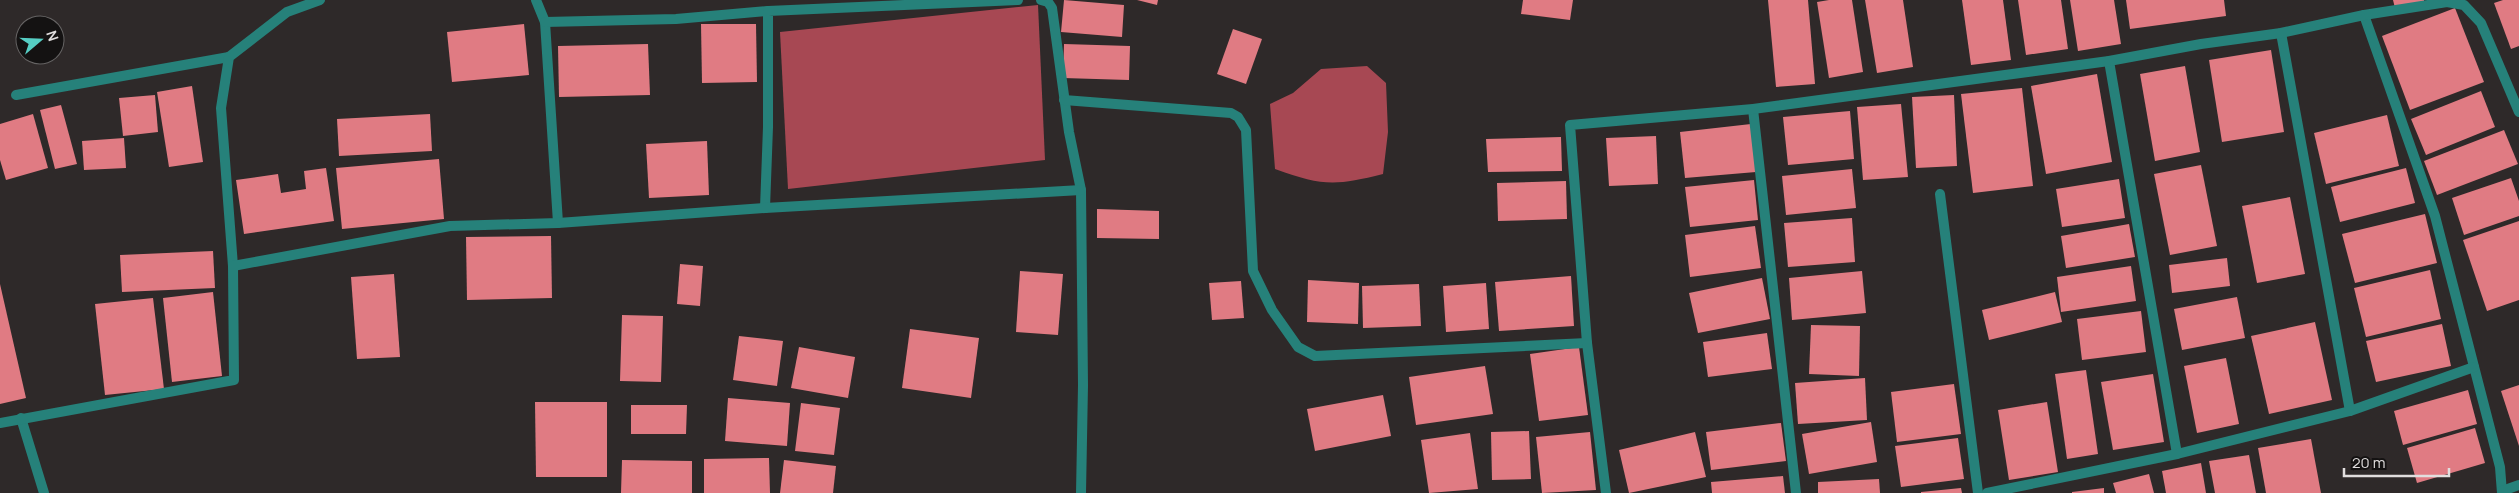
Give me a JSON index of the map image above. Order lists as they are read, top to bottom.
{
  "scale_bar": "20 m",
  "north": "right"
}
